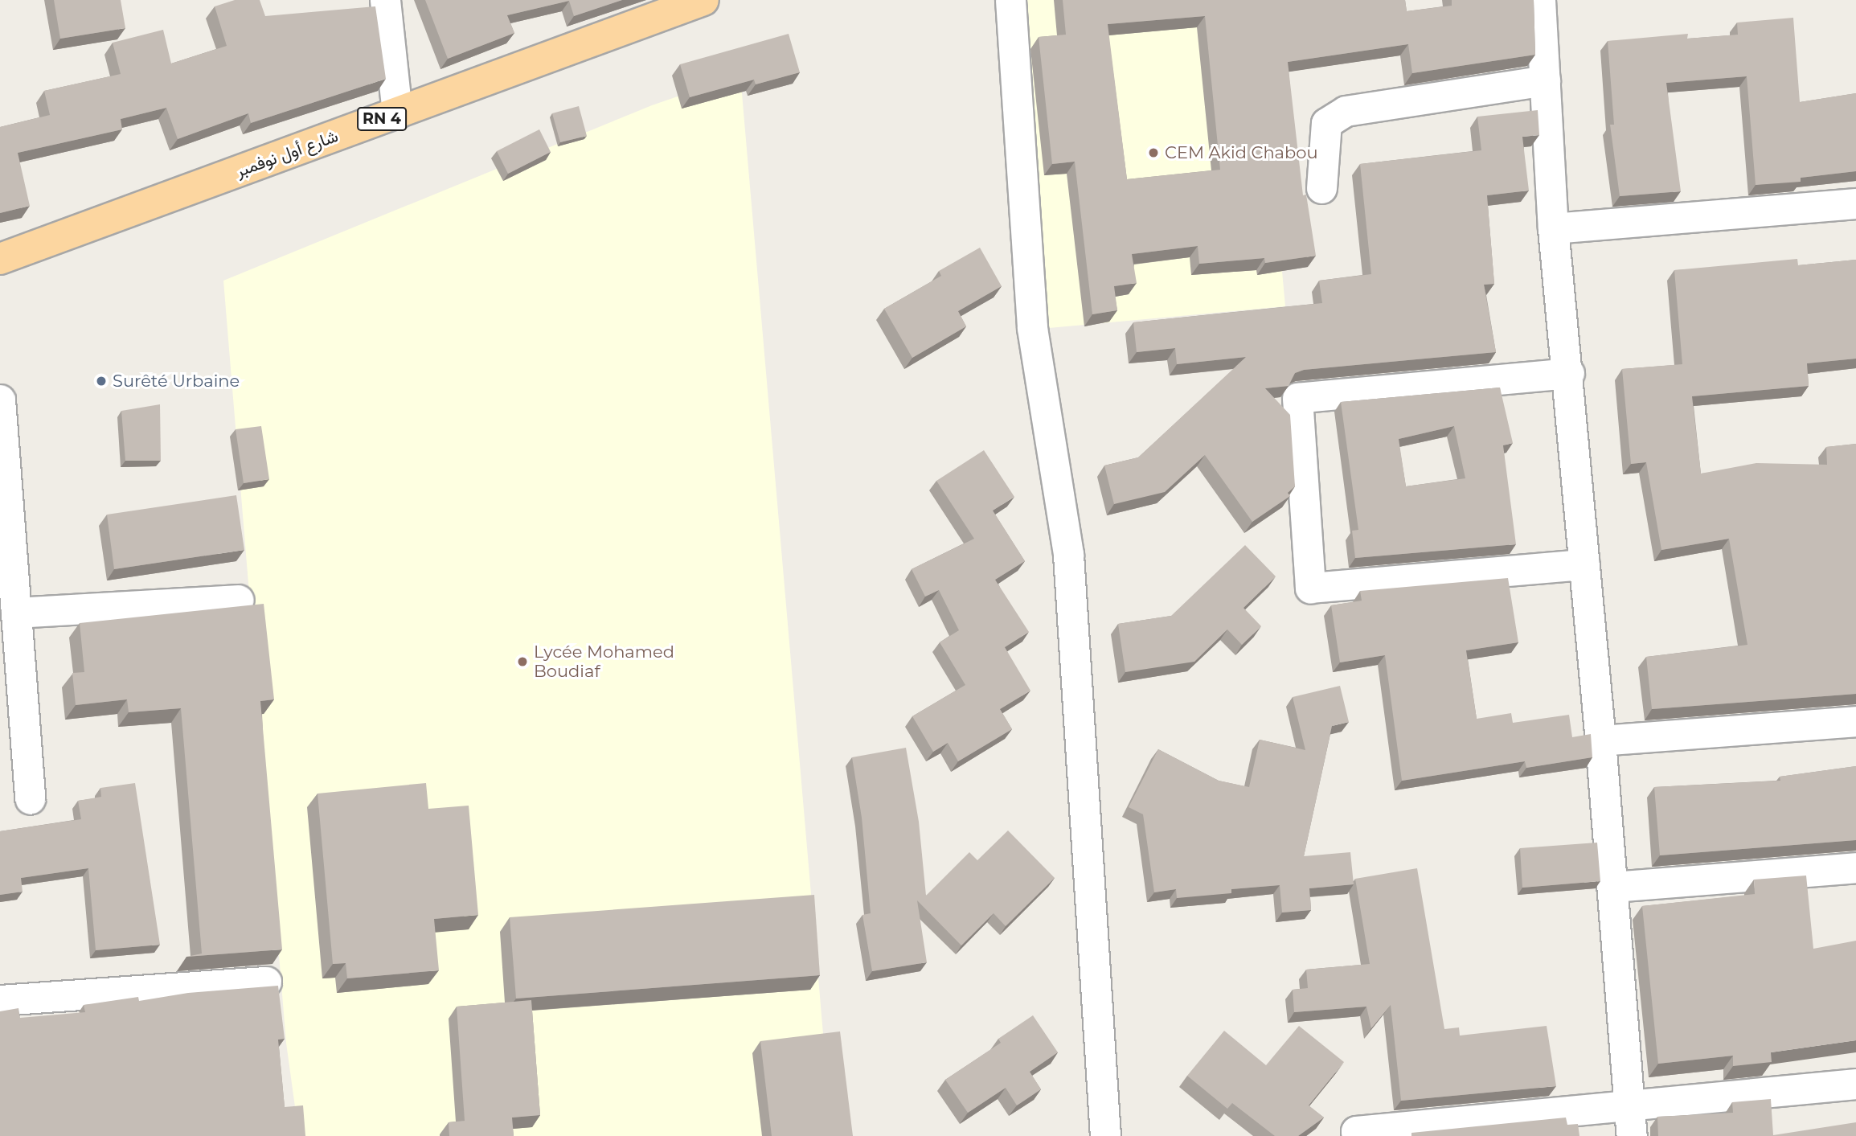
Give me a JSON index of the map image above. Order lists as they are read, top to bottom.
{
  "streets": {
    "main road": ["RN 4", "شارع أول نوفمبر"]
  },
  "crossings": [
    ["RN 4", "شارع أول نوفمبر"]
  ],
  "places": ["CEM Akid Chabou", "Surêté Urbaine", "Lycée Mohamed Boudiaf"]
}
